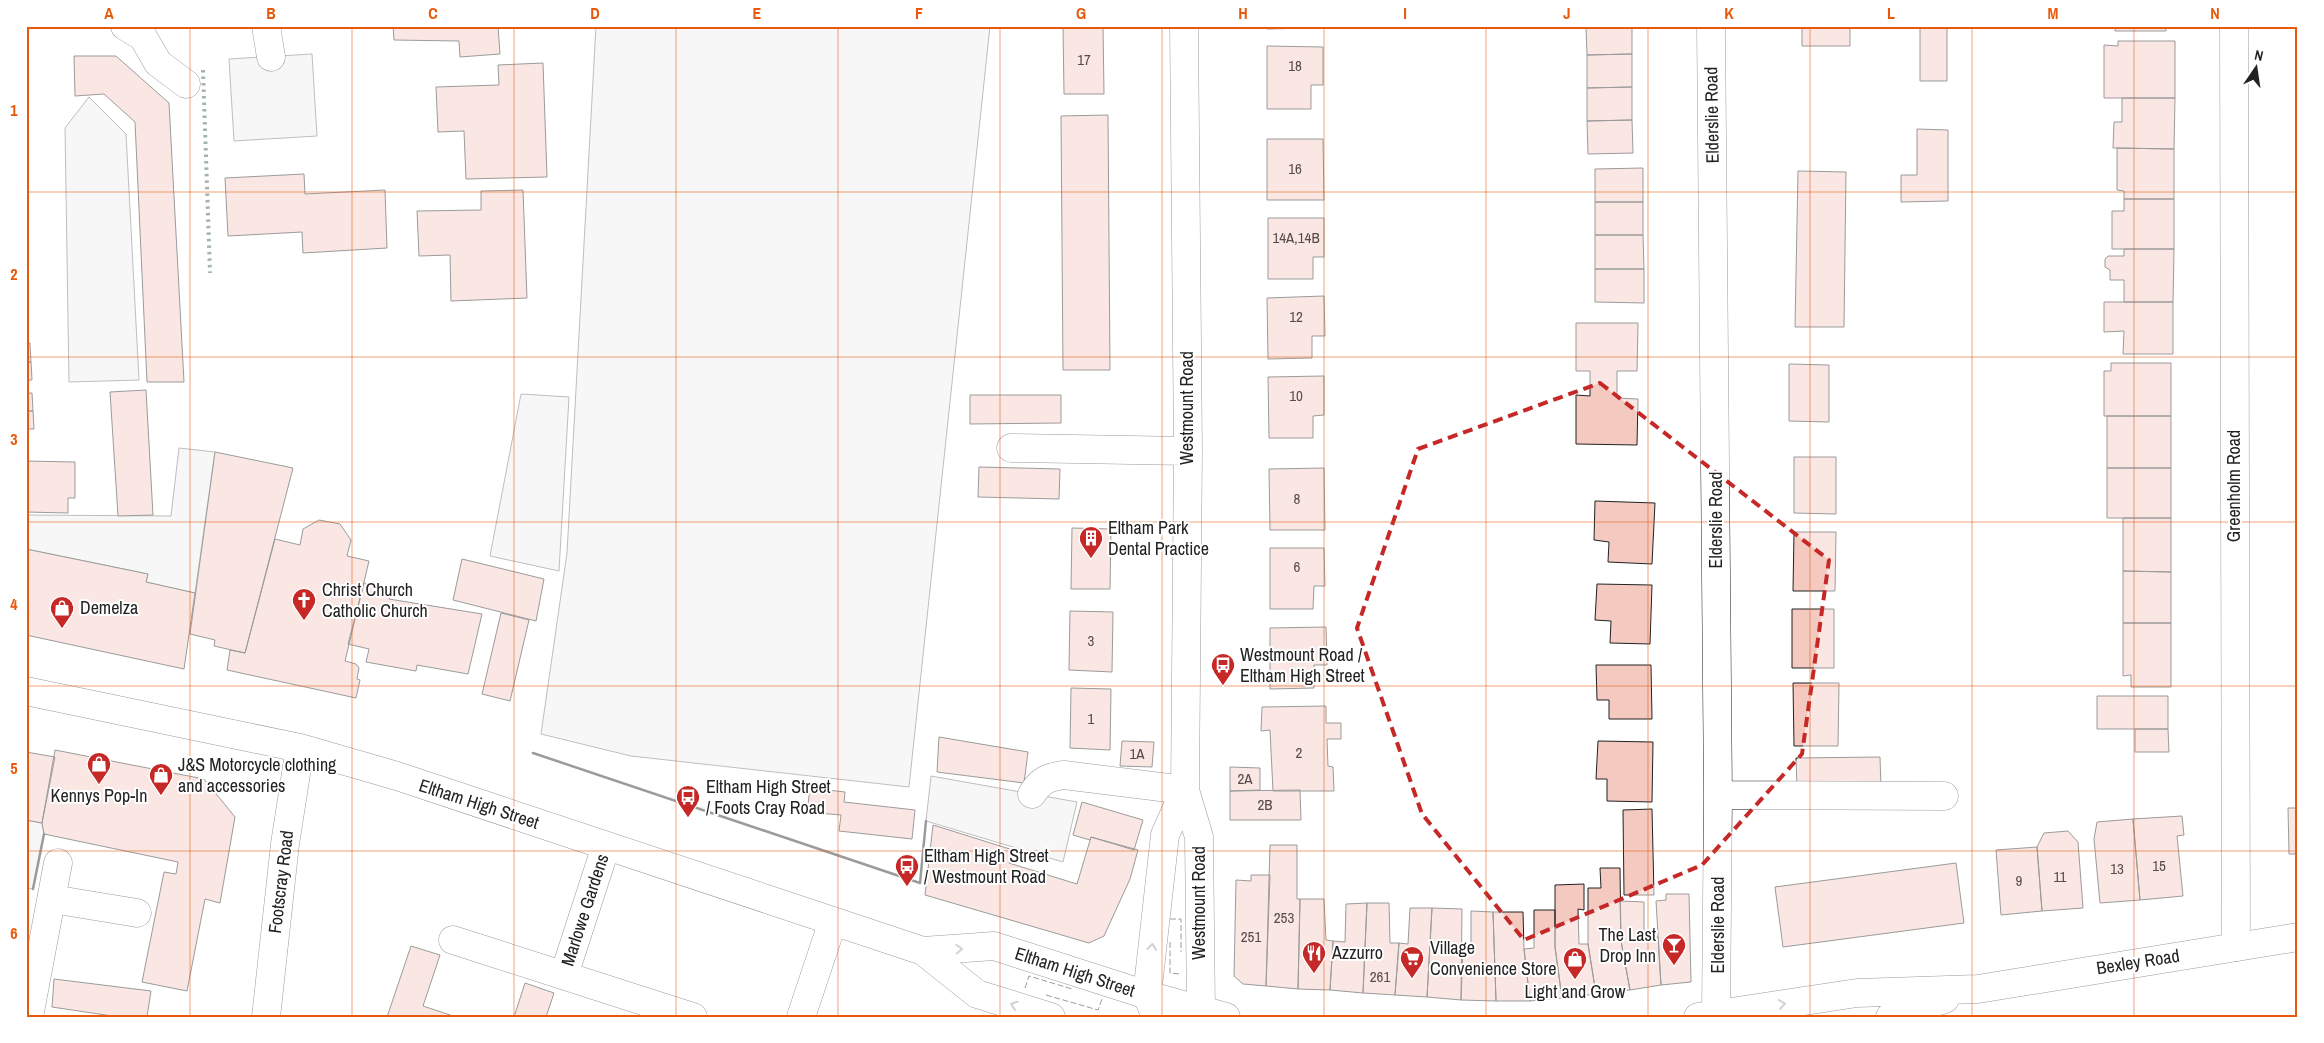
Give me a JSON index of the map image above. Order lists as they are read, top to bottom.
{
  "streets": {
    "street": [
      "Elderslie Road",
      "Westmount Road",
      "Greenholm Road",
      "Eltham High Street",
      "Footscray Road",
      "Marlowe Gardens",
      "Bexley Road"
    ]
  },
  "crossings": [
    ["Elderslie Road", "Bexley Road"],
    ["Westmount Road", "Eltham High Street"],
    ["Greenholm Road", "Bexley Road"],
    ["Eltham High Street", "Footscray Road"],
    ["Eltham High Street", "Marlowe Gardens"]
  ],
  "places": {
    "building": ["Eltham Park Dental Practice"],
    "church": ["Christ Church Catholic Church"],
    "shop": [
      "Demelza",
      "Kennys Pop-In",
      "J&S Motorcycle clothing and accessories",
      "Light and Grow"
    ],
    "bus stop": ["Westmount Road / Eltham High Street", "Eltham High Street / Foots Cray Road", "Eltham High Street / Westmount Road"],
    "bar": ["The Last Drop Inn"],
    "restaurant": ["Azzurro"],
    "supermarket": ["Village Convenience Store"]
  },
  "house_numbers": [
    "17",
    "18",
    "16",
    "14A,14B",
    "12",
    "10",
    "8",
    "6",
    "3",
    "1",
    "2",
    "1A",
    "2A",
    "2B",
    "15",
    "13",
    "11",
    "9",
    "253",
    "251",
    "261"
  ],
  "north": "top",
  "grid": {
    "columns": [
      "A",
      "B",
      "C",
      "D",
      "E",
      "F",
      "G",
      "H",
      "I",
      "J",
      "K",
      "L",
      "M",
      "N"
    ],
    "rows": [
      "1",
      "2",
      "3",
      "4",
      "5",
      "6"
    ]
  }
}
